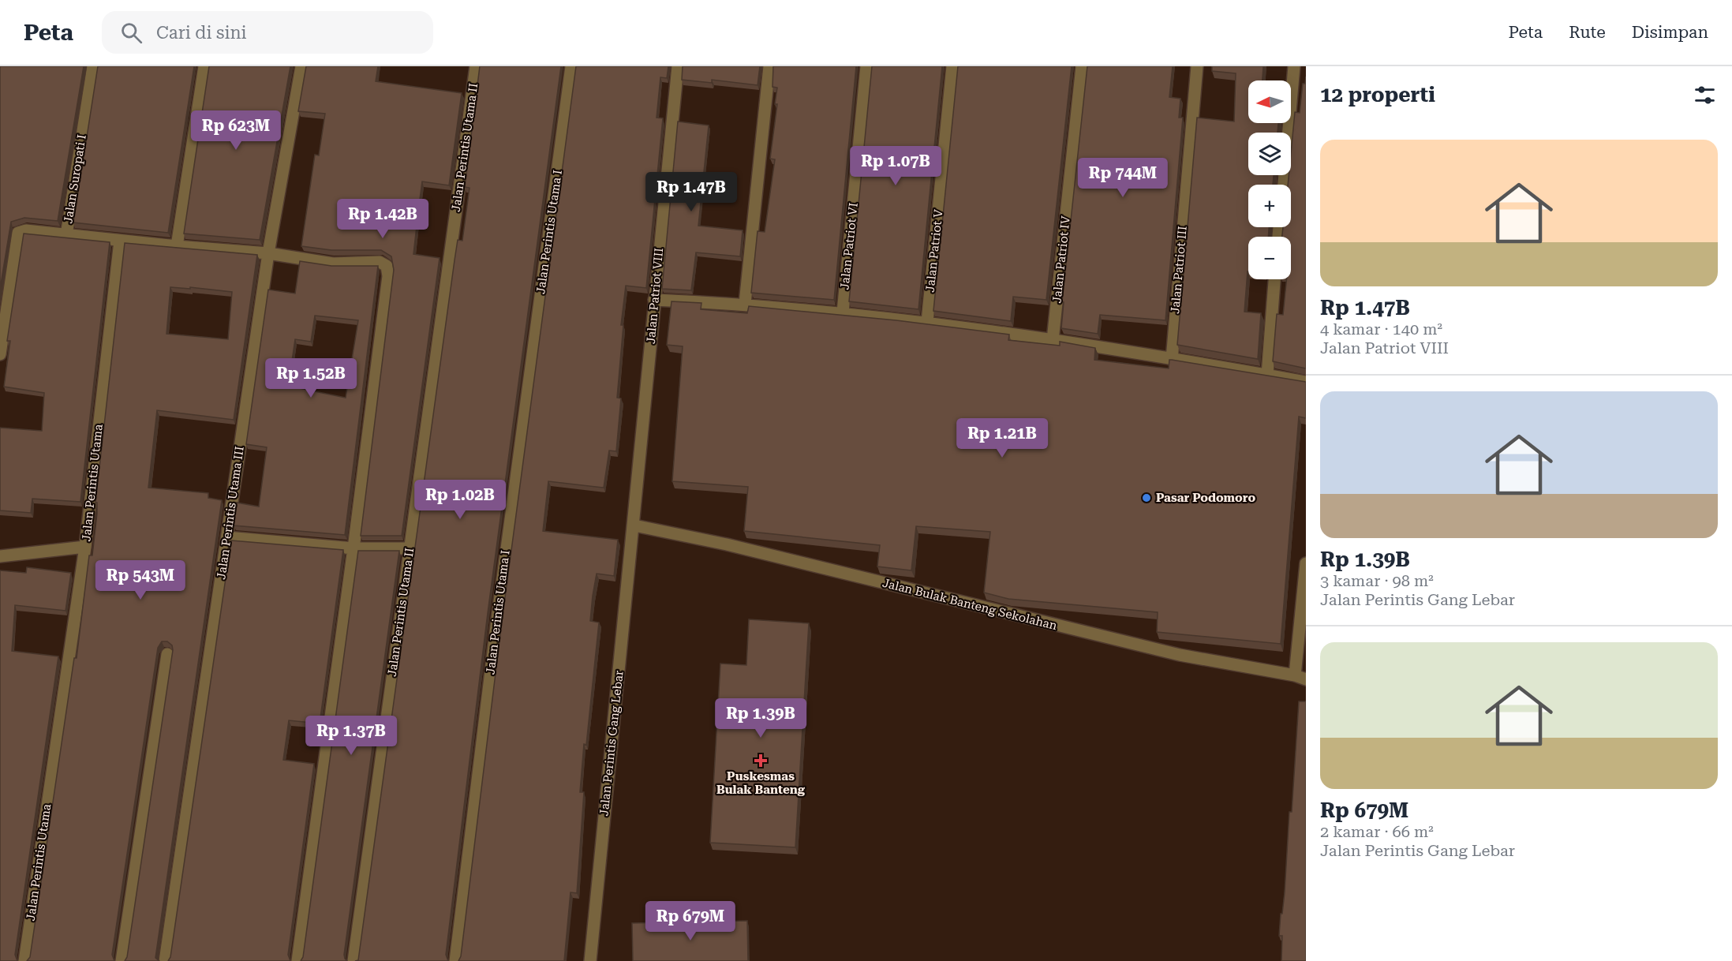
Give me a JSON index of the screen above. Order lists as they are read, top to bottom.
{
  "streets": {
    "street": [
      "Jalan Perintis Utama II",
      "Jalan Suropati I",
      "Jalan Perintis Utama I",
      "Jalan Patriot VI",
      "Jalan Patriot V",
      "Jalan Patriot IV",
      "Jalan Patriot III",
      "Jalan Patriot VIII",
      "Jalan Perintis Utama",
      "Jalan Perintis Utama III",
      "Jalan Bulak Banteng Sekolahan",
      "Jalan Perintis Gang Lebar"
    ]
  },
  "crossings": [
    ["Jalan Patriot VIII", "Jalan Bulak Banteng Sekolahan"],
    ["Jalan Patriot VIII", "Jalan Perintis Gang Lebar"],
    ["Jalan Bulak Banteng Sekolahan", "Jalan Perintis Gang Lebar"]
  ],
  "places": {
    "other": ["Pasar Podomoro"],
    "health": ["Puskesmas Bulak Banteng"]
  },
  "north": "left",
  "page": {
    "header": "Peta",
    "search": "Cari di sini",
    "nav": ["Peta", "Rute", "Disimpan"],
    "heading": "12 properti",
    "map_buttons": ["+", "−"],
    "price": [
      "Rp 623M",
      "Rp 1.07B",
      "Rp 744M",
      "Rp 1.47B",
      "Rp 1.42B",
      "Rp 1.52B",
      "Rp 1.21B",
      "Rp 1.02B",
      "Rp 543M",
      "Rp 1.39B",
      "Rp 1.37B",
      "Rp 679M"
    ],
    "list": [
      {
        "name": "Rp 1.47B",
        "note": "4 kamar · 140 m² · Jalan Patriot VIII"
      },
      {
        "name": "Rp 1.39B",
        "note": "3 kamar · 98 m² · Jalan Perintis Gang Lebar"
      },
      {
        "name": "Rp 679M",
        "note": "2 kamar · 66 m² · Jalan Perintis Gang Lebar"
      }
    ]
  }
}
